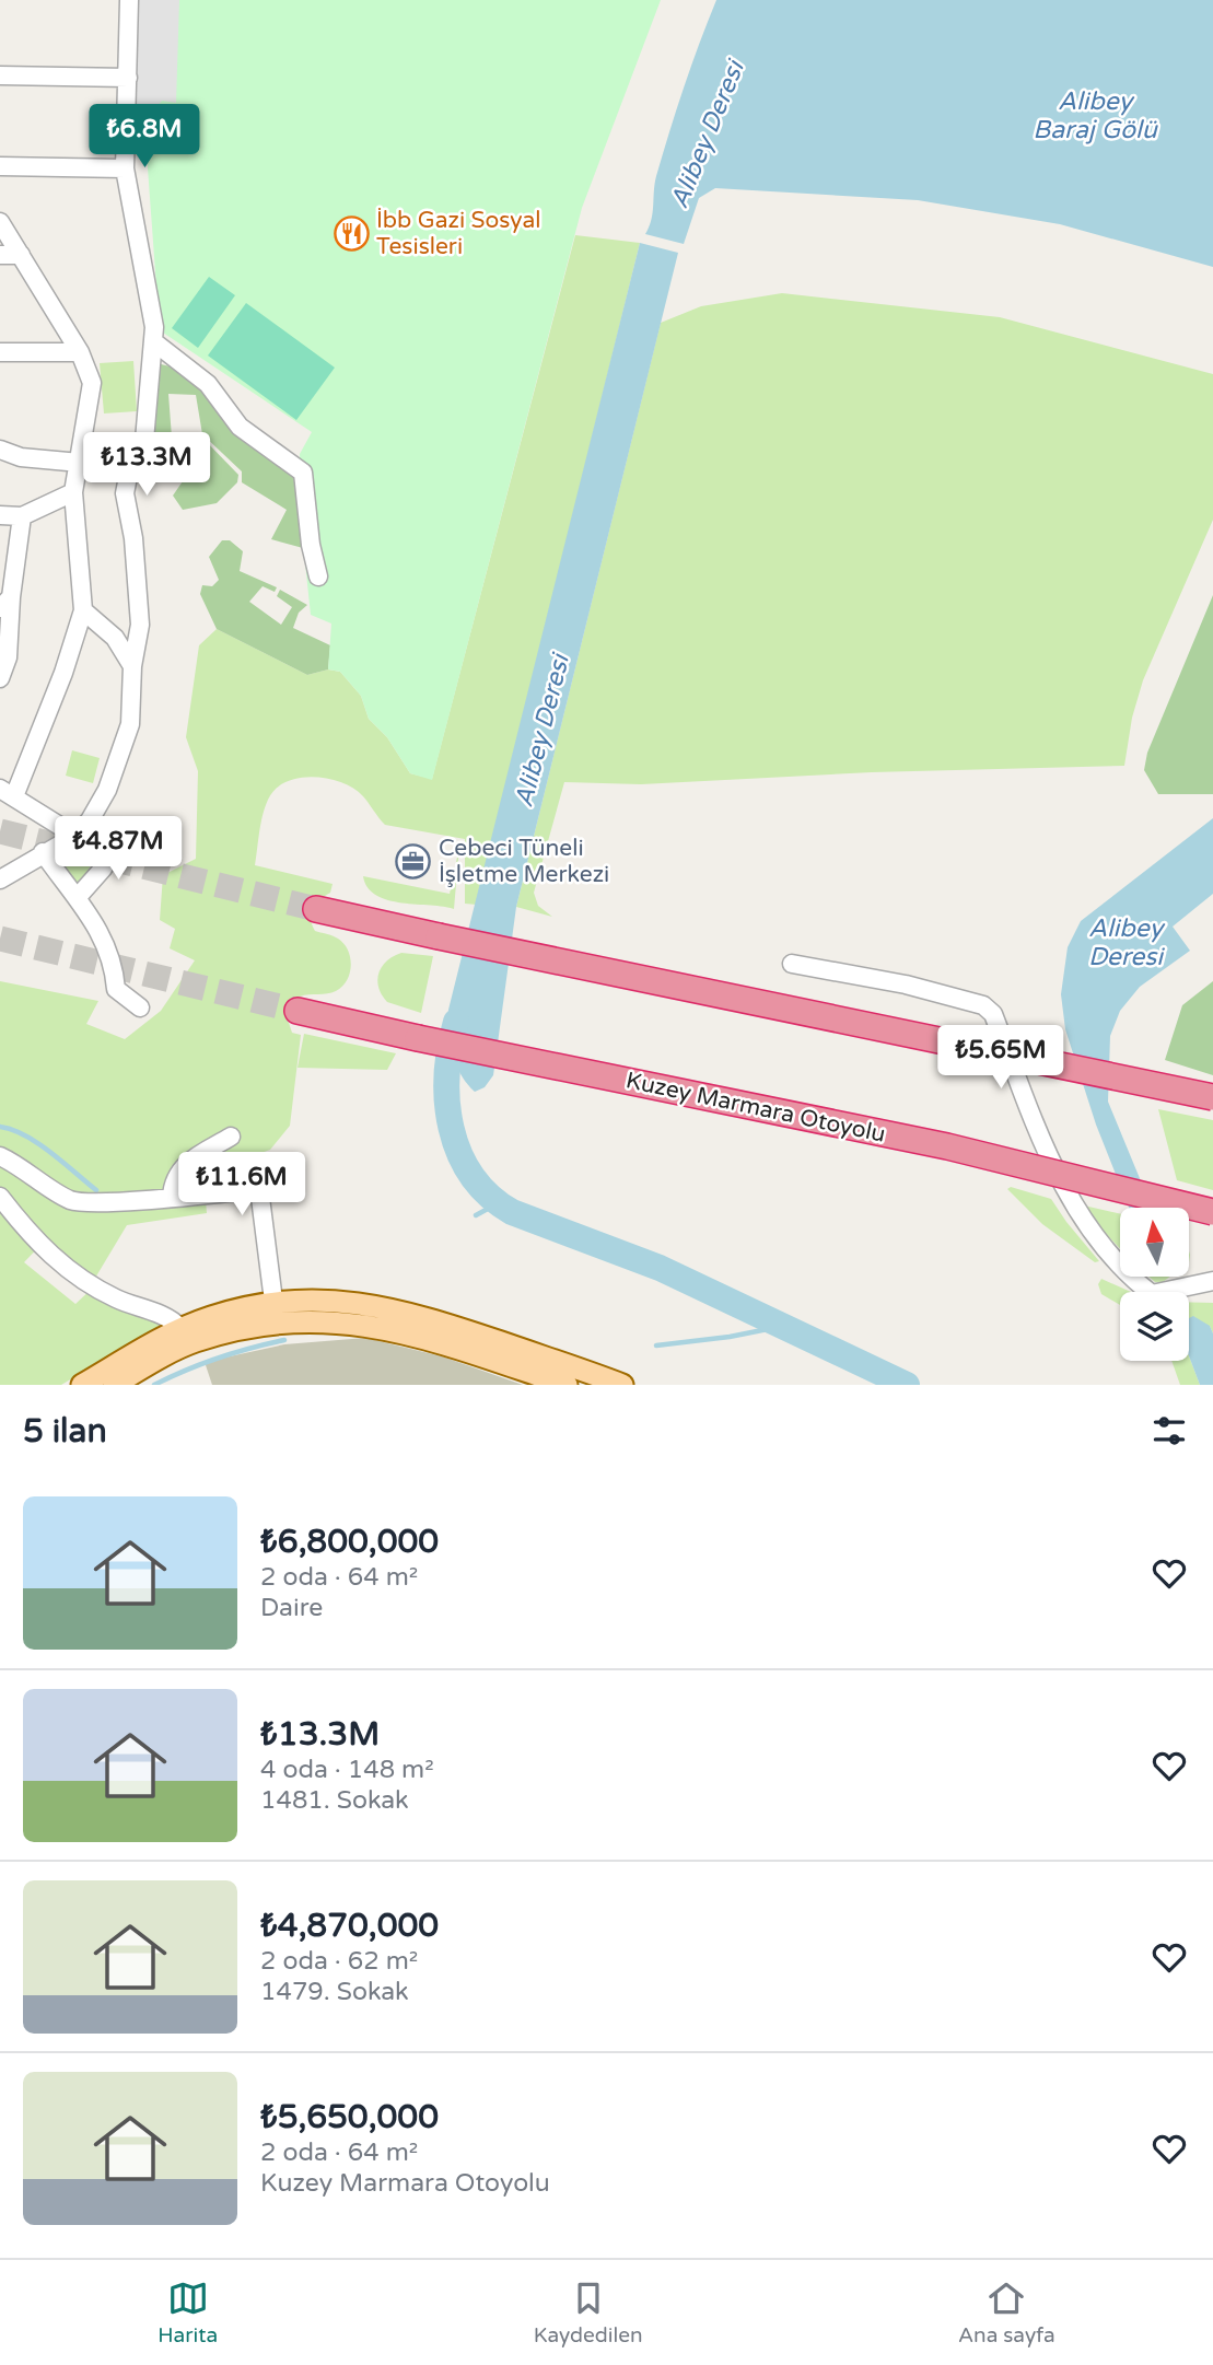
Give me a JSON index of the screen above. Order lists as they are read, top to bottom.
{
  "streets": {
    "highway": ["Kuzey Marmara Otoyolu"]
  },
  "water": ["Alibey Baraj Gölü", "Alibey Deresi"],
  "places": {
    "restaurant": ["İbb Gazi Sosyal Tesisleri"],
    "office": ["Cebeci Tüneli İşletme Merkezi"]
  },
  "north": "top",
  "page": {
    "price": [
      "₺6.8M",
      "₺13.3M",
      "₺4.87M",
      "₺5.65M",
      "₺11.6M"
    ],
    "heading": "5 ilan",
    "list": [
      {
        "name": "₺6,800,000",
        "note": "2 oda · 64 m² · Daire"
      },
      {
        "name": "₺13.3M",
        "note": "4 oda · 148 m² · 1481. Sokak"
      },
      {
        "name": "₺4,870,000",
        "note": "2 oda · 62 m² · 1479. Sokak"
      },
      {
        "name": "₺5,650,000",
        "note": "2 oda · 64 m² · Kuzey Marmara Otoyolu"
      }
    ],
    "tabs": ["Harita", "Kaydedilen", "Ana sayfa"]
  }
}
